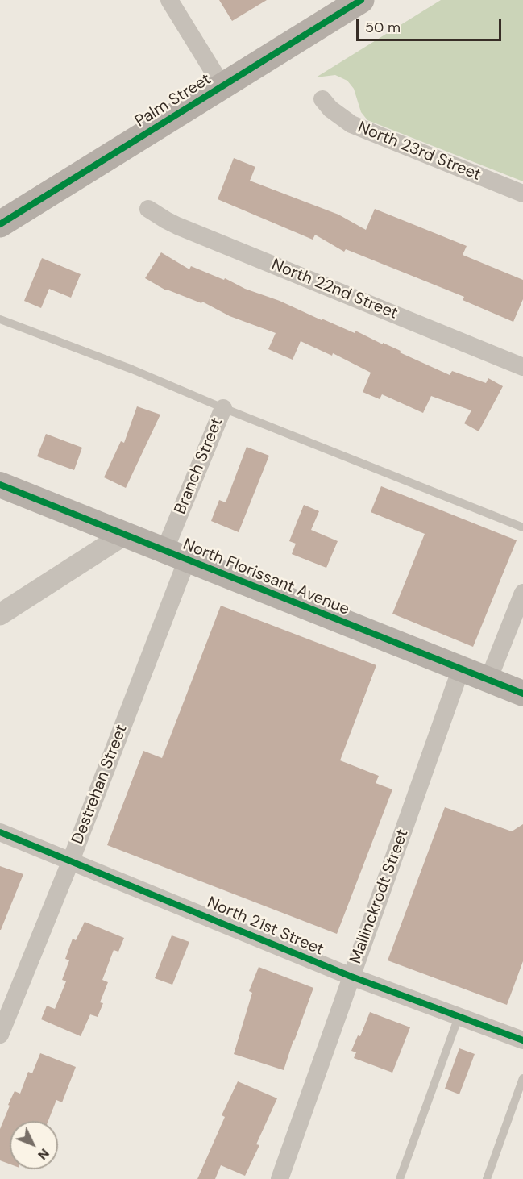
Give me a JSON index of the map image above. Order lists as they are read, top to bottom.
{
  "streets": {
    "main road": ["Palm Street", "North Florissant Avenue"],
    "street": [
      "North 23rd Street",
      "North 22nd Street",
      "Branch Street",
      "Destrehan Street",
      "Mallinckrodt Street",
      "North 21st Street"
    ]
  },
  "crossings": [
    ["Branch Street", "North Florissant Avenue"],
    ["Branch Street", "Destrehan Street"],
    ["North Florissant Avenue", "Destrehan Street"],
    ["North Florissant Avenue", "Mallinckrodt Street"],
    ["Destrehan Street", "North 21st Street"],
    ["Mallinckrodt Street", "North 21st Street"]
  ],
  "scale_bar": "50 m",
  "north": "bottom right"
}
